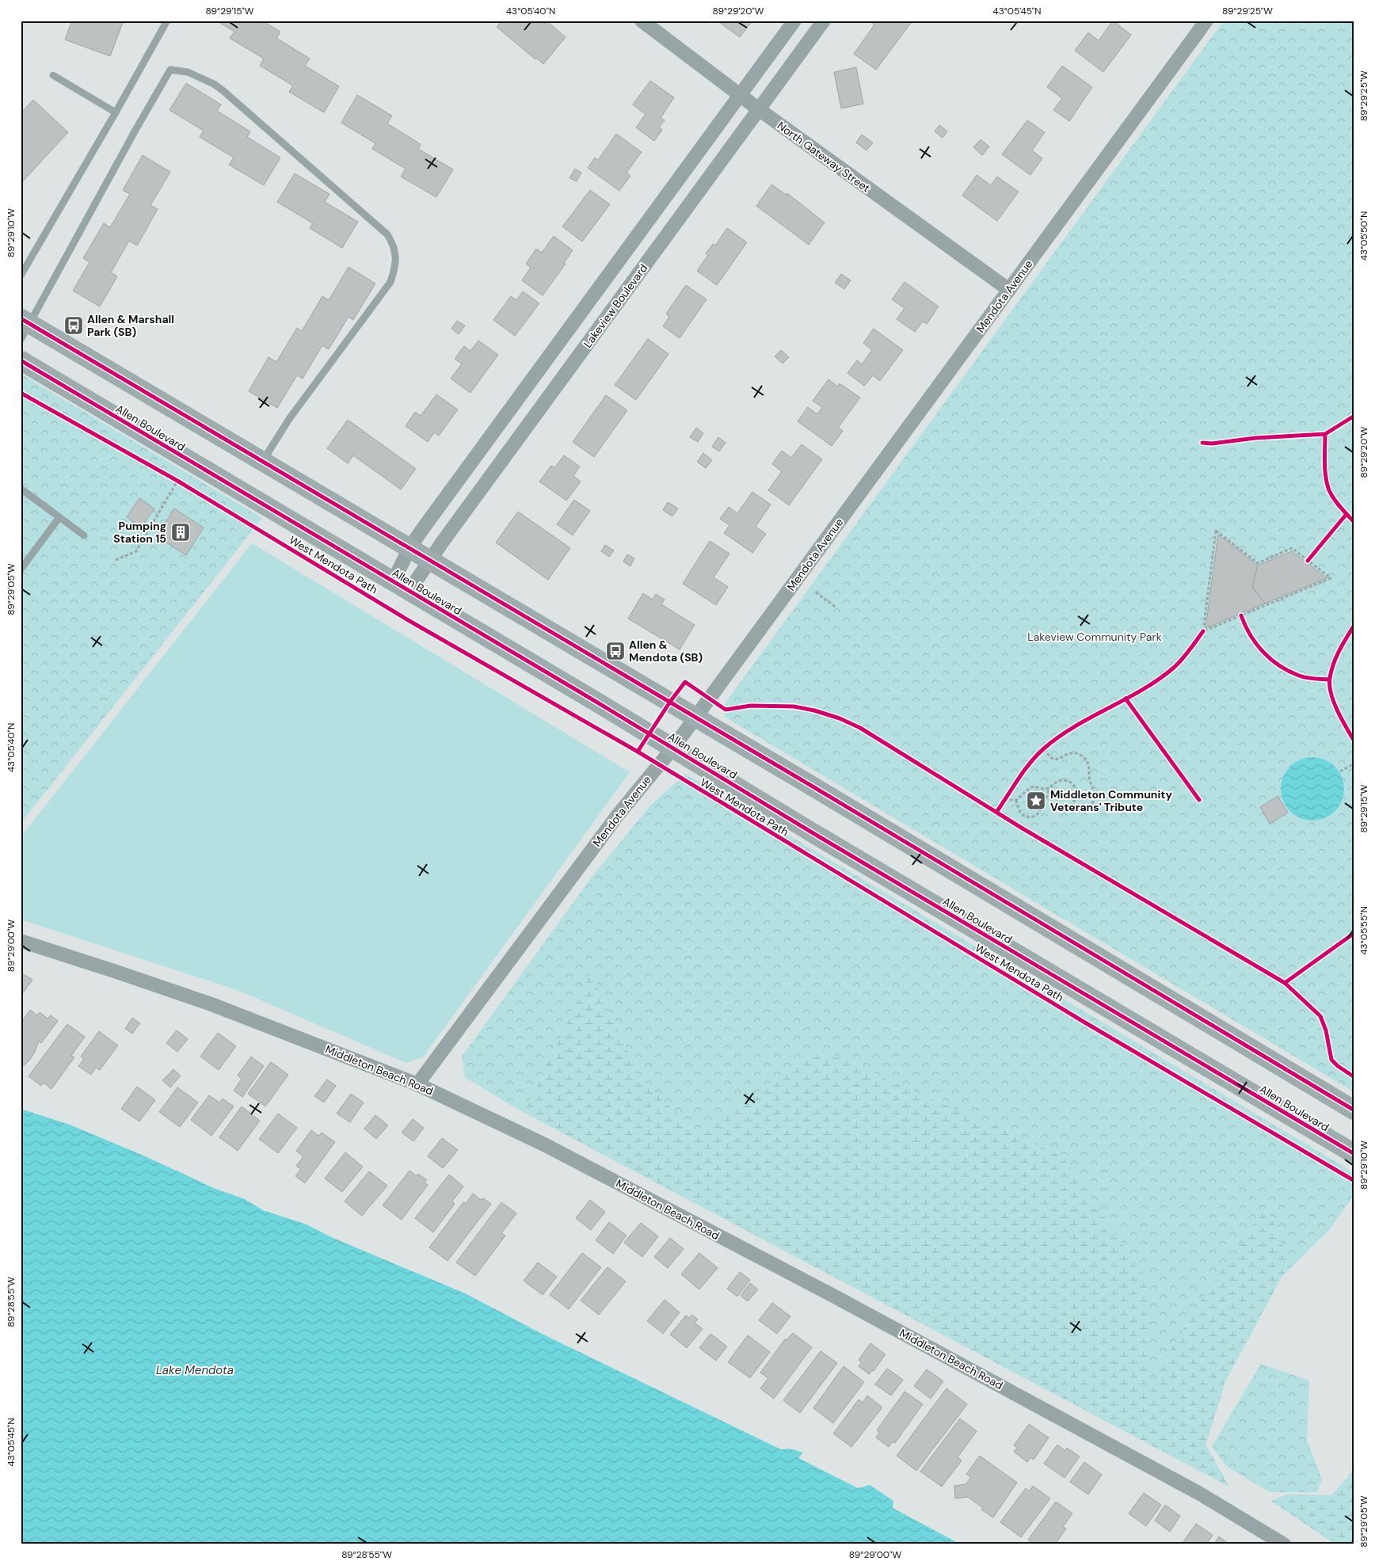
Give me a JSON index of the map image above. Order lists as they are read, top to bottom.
{
  "streets": {
    "main road": ["Allen Boulevard"],
    "street": [
      "North Gateway Street",
      "Mendota Avenue",
      "Lakeview Boulevard",
      "Middleton Beach Road"
    ],
    "cycle path": ["West Mendota Path"]
  },
  "crossings": [
    ["North Gateway Street", "Mendota Avenue"],
    ["North Gateway Street", "Lakeview Boulevard"],
    ["Mendota Avenue", "Allen Boulevard"],
    ["Mendota Avenue", "Middleton Beach Road"],
    ["Lakeview Boulevard", "Allen Boulevard"]
  ],
  "water": ["Lake Mendota"],
  "parks": ["Lakeview Community Park"],
  "places": {
    "bus stop": ["Allen & Marshall Park (SB)", "Allen & Mendota (SB)"],
    "building": ["Pumping Station 15"],
    "place": ["Middleton Community Veterans' Tribute"]
  },
  "coordinates": [
    "89°29'15\"W",
    "43°05'40\"N",
    "89°29'20\"W",
    "43°05'45\"N",
    "89°29'25\"W",
    "89°29'10\"W",
    "43°05'50\"N",
    "89°29'05\"W",
    "43°05'55\"N",
    "89°29'00\"W",
    "89°28'55\"W"
  ]
}
